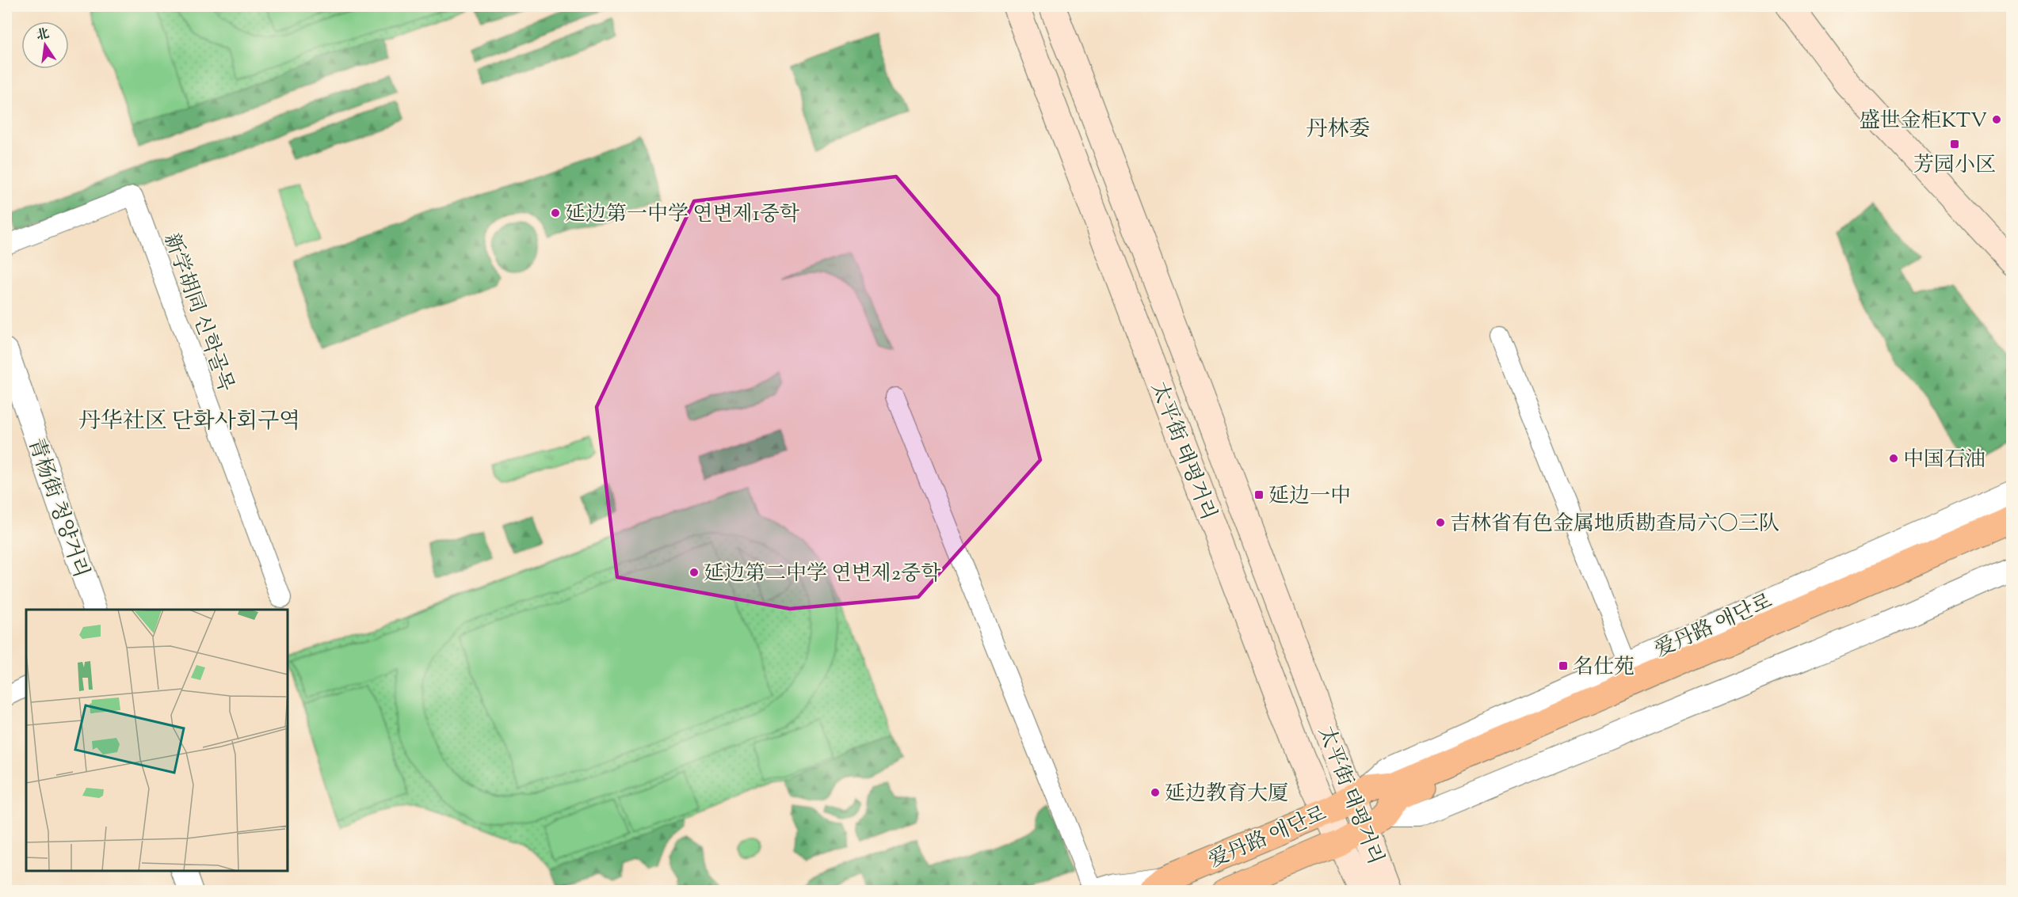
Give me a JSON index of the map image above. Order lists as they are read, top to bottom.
{
  "streets": {
    "main road": ["太平街 태평거리", "爱丹路 애단로"],
    "street": ["新学胡同 신학골목", "青杨街 청양거리"]
  },
  "crossings": [
    ["太平街 태평거리", "爱丹路 애단로"]
  ],
  "districts": ["丹林委", "丹华社区 단화사회구역"],
  "places": {
    "other": [
      "盛世金柜KTV",
      "延边第一中学 연변제1중학",
      "中国石油",
      "吉林省有色金属地质勘查局六〇三队",
      "延边第二中学 연변제2중학",
      "延边教育大厦"
    ],
    "transit": ["芳园小区", "延边一中", "名仕苑"]
  },
  "north": "top"
}
